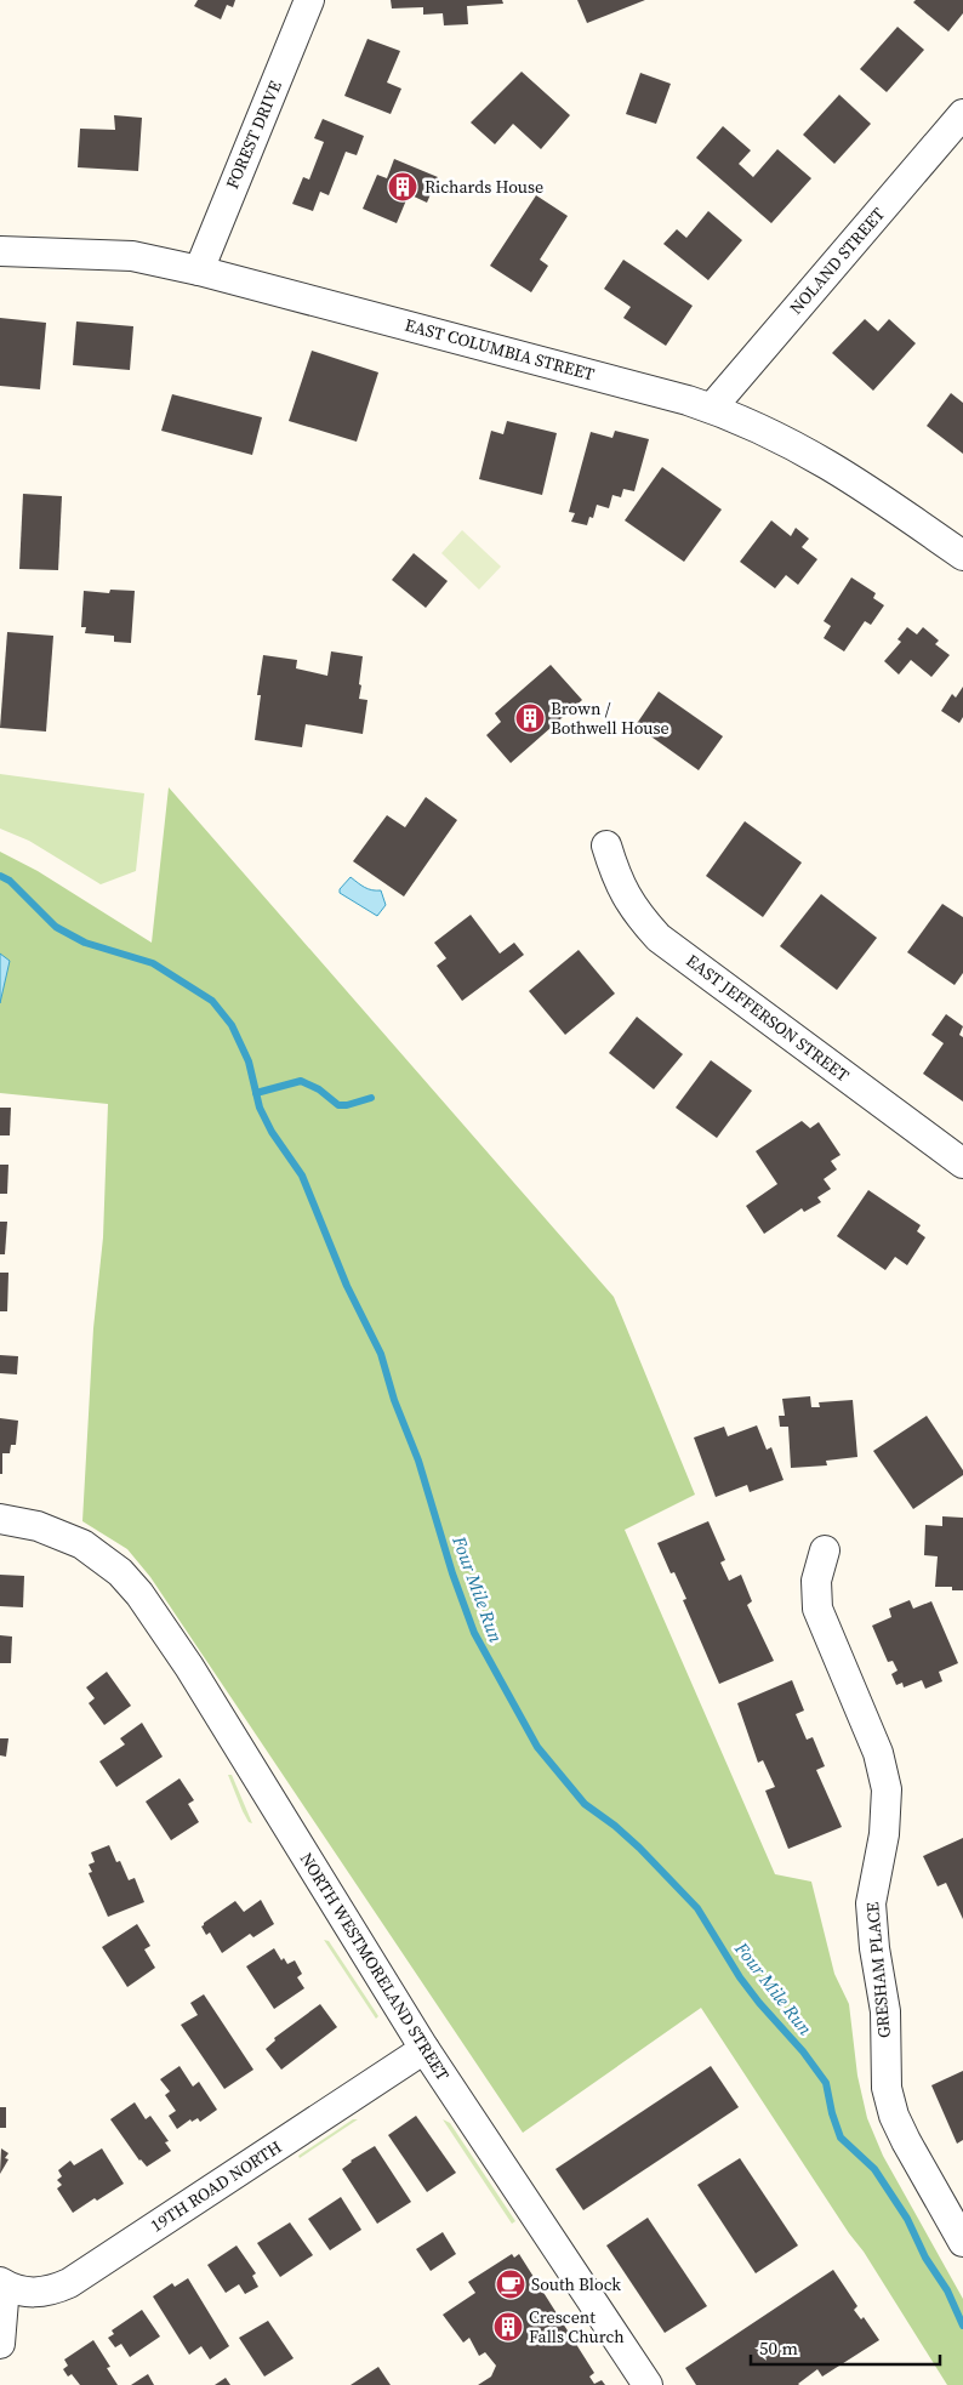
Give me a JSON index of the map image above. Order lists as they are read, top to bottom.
{
  "streets": {
    "street": [
      "FOREST DRIVE",
      "NOLAND STREET",
      "EAST COLUMBIA STREET",
      "EAST JEFFERSON STREET",
      "NORTH WESTMORELAND STREET",
      "GRESHAM PLACE",
      "19TH ROAD NORTH"
    ]
  },
  "crossings": [
    ["FOREST DRIVE", "EAST COLUMBIA STREET"],
    ["NOLAND STREET", "EAST COLUMBIA STREET"],
    ["NORTH WESTMORELAND STREET", "19TH ROAD NORTH"]
  ],
  "water": ["Four Mile Run"],
  "places": {
    "building": ["Richards House", "Brown / Bothwell House", "Crescent Falls Church"],
    "cafe": ["South Block"]
  },
  "scale_bar": "50 m"
}
